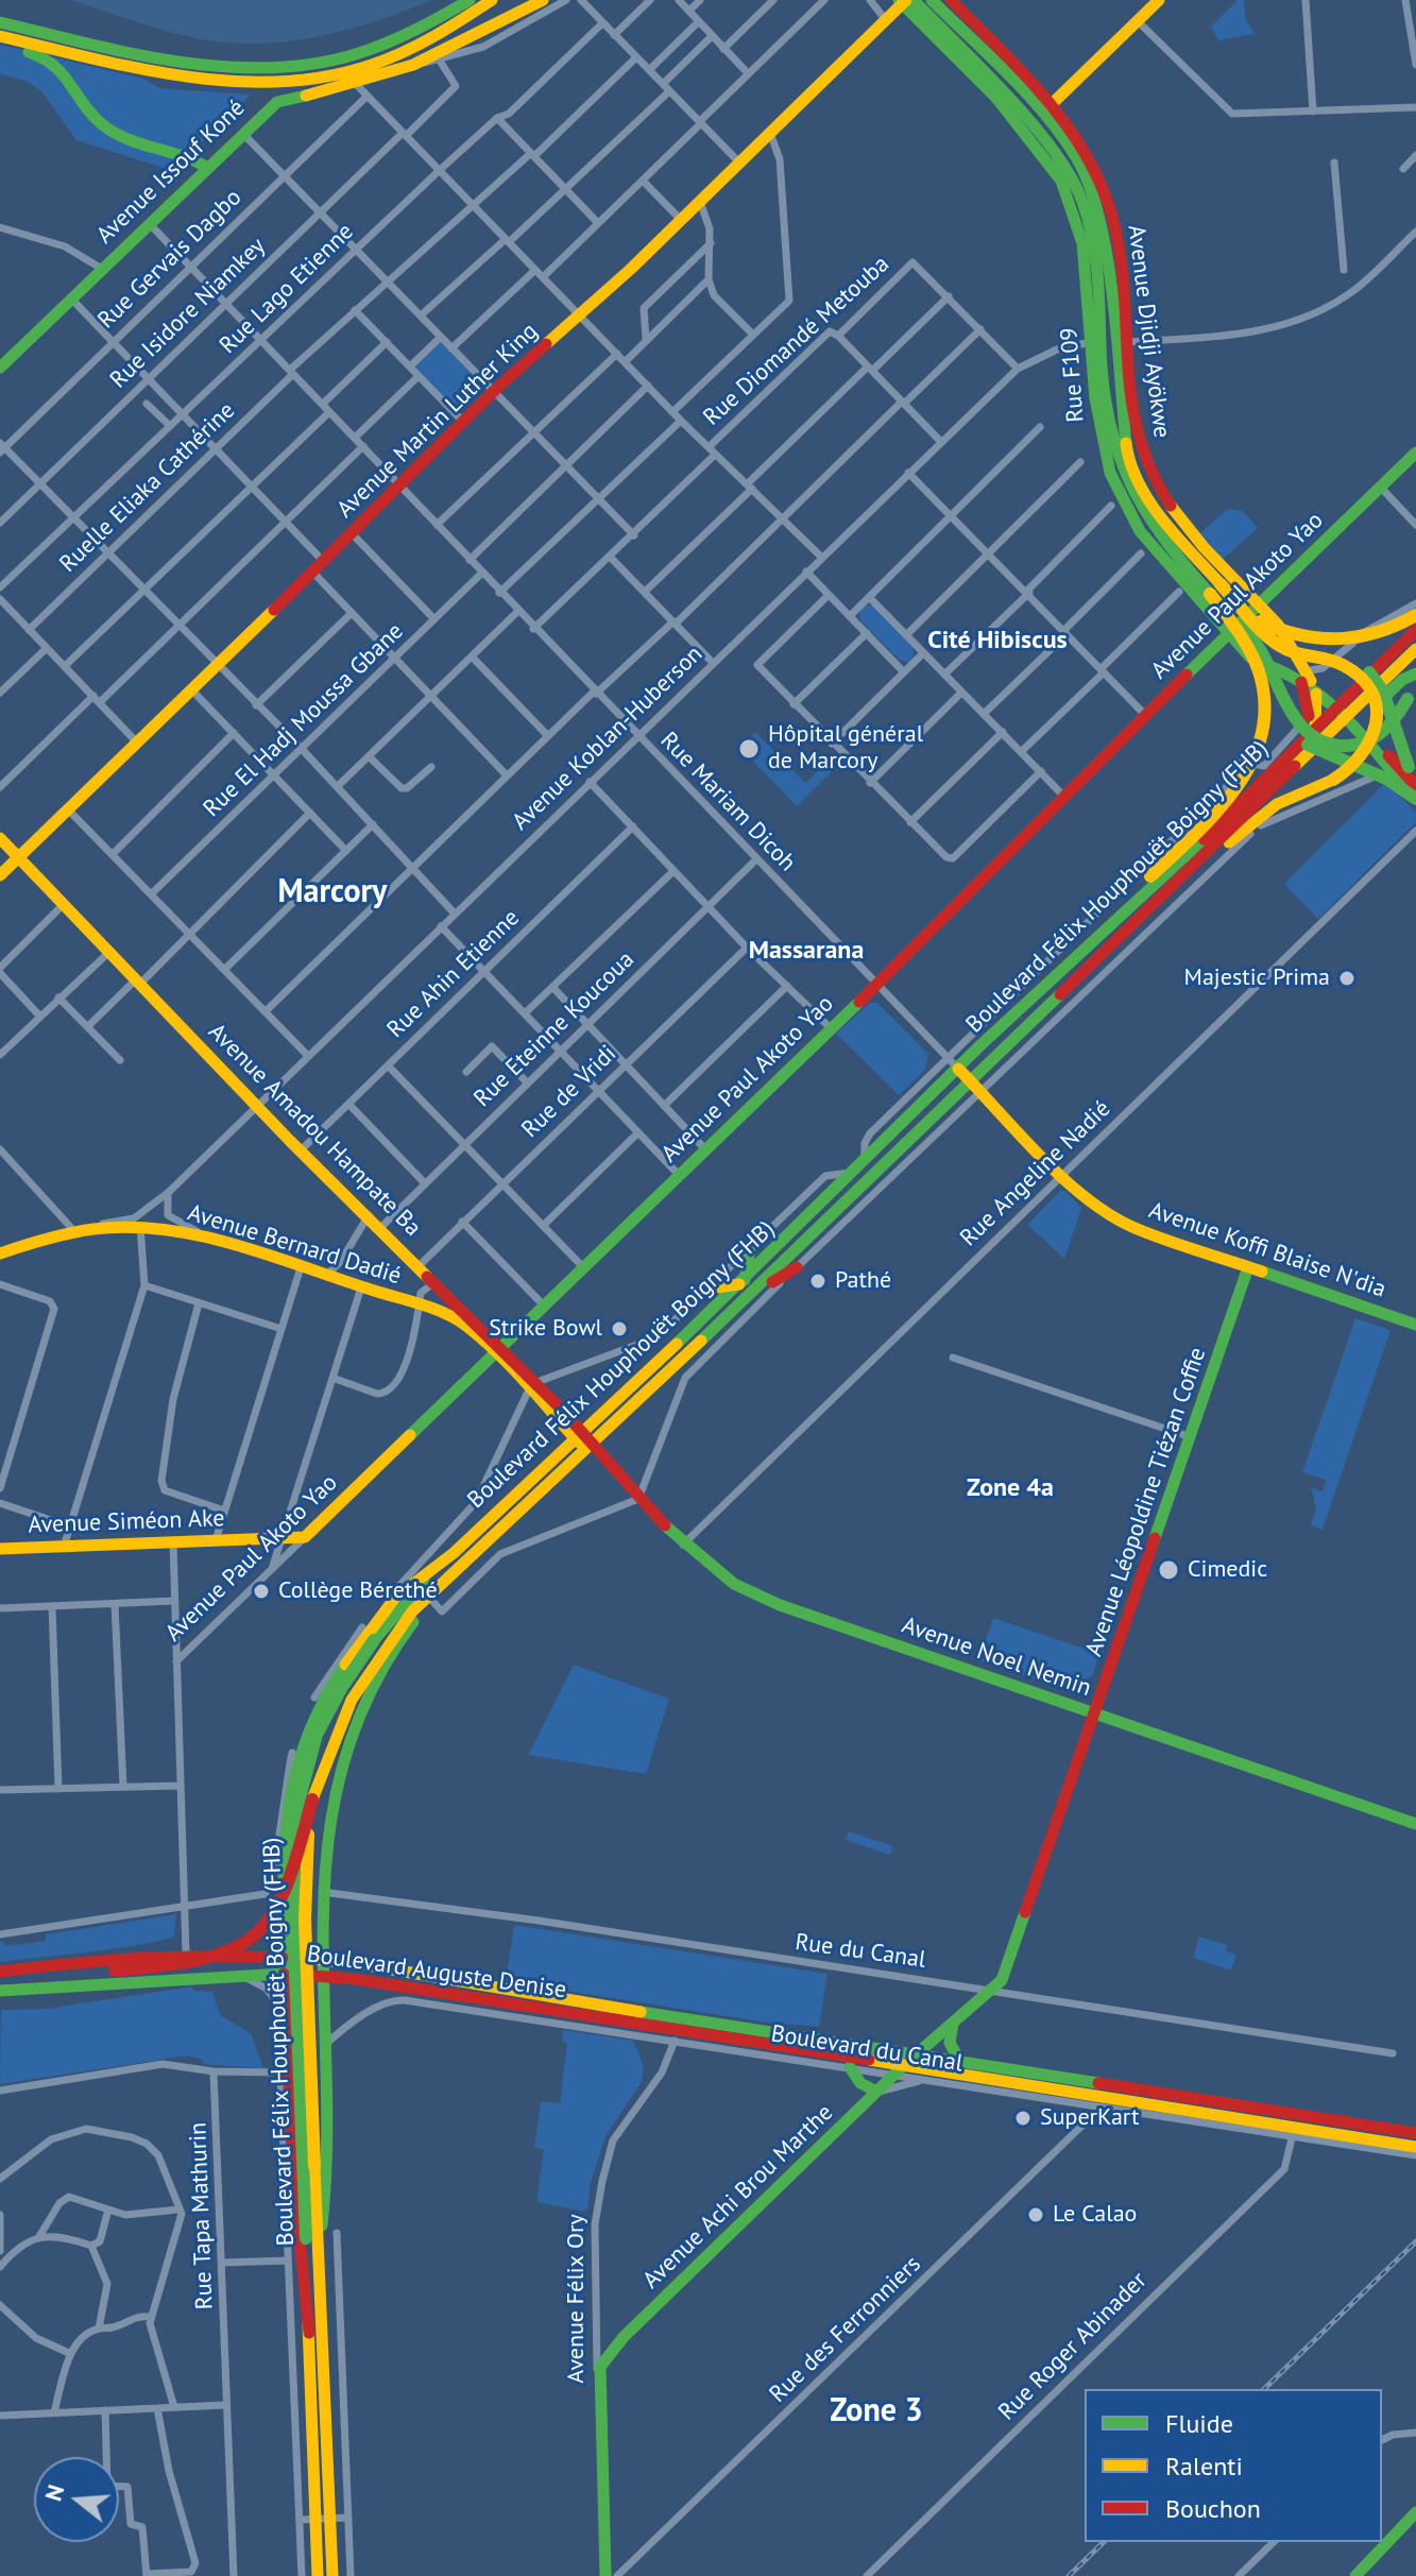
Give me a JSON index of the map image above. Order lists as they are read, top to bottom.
{
  "streets": {
    "main road": [
      "Avenue Issouf Koné",
      "Avenue Djidji Ayökwe",
      "Rue F109",
      "Avenue Martin Luther King",
      "Avenue Paul Akoto Yao",
      "Boulevard Félix Houphouët Boigny (FHB)",
      "Avenue Amadou Hampate Ba",
      "Avenue Bernard Dadié",
      "Avenue Koffi Blaise N'dia",
      "Avenue Léopoldine Tiézan Coffie",
      "Avenue Siméon Ake",
      "Avenue Noel Nemin",
      "Boulevard Auguste Denise",
      "Boulevard du Canal",
      "Avenue Achi Brou Marthe",
      "Avenue Félix Ory"
    ],
    "street": [
      "Rue Gervais Dagbo",
      "Rue Lago Etienne",
      "Rue Isidore Niamkey",
      "Rue Diomandé Metouba",
      "Ruelle Eliaka Cathérine",
      "Rue El Hadj Moussa Gbane",
      "Avenue Koblan-Huberson",
      "Rue Mariam Dicoh",
      "Rue Ahin Etienne",
      "Rue Eteinne Koucoua",
      "Rue de Vridi",
      "Rue Angeline Nadié",
      "Rue du Canal",
      "Rue Tapa Mathurin",
      "Rue des Ferronniers",
      "Rue Roger Abinader"
    ]
  },
  "crossings": [
    ["Avenue Issouf Koné", "Rue Mariam Dicoh"],
    ["Rue Gervais Dagbo", "Rue Mariam Dicoh"],
    ["Rue Lago Etienne", "Rue Mariam Dicoh"],
    ["Rue Isidore Niamkey", "Rue Mariam Dicoh"],
    ["Avenue Djidji Ayökwe", "Rue F109"],
    ["Avenue Djidji Ayökwe", "Avenue Paul Akoto Yao"],
    ["Avenue Djidji Ayökwe", "Boulevard Félix Houphouët Boigny (FHB)"],
    ["Rue Diomandé Metouba", "Avenue Koblan-Huberson"],
    ["Rue F109", "Avenue Martin Luther King"],
    ["Rue F109", "Avenue Paul Akoto Yao"],
    ["Rue F109", "Avenue Koblan-Huberson"],
    ["Avenue Martin Luther King", "Rue Mariam Dicoh"],
    ["Avenue Martin Luther King", "Avenue Amadou Hampate Ba"],
    ["Ruelle Eliaka Cathérine", "Rue Mariam Dicoh"],
    ["Avenue Paul Akoto Yao", "Rue Mariam Dicoh"],
    ["Avenue Paul Akoto Yao", "Avenue Amadou Hampate Ba"],
    ["Avenue Paul Akoto Yao", "Avenue Siméon Ake"],
    ["Rue El Hadj Moussa Gbane", "Rue Mariam Dicoh"],
    ["Avenue Koblan-Huberson", "Rue Mariam Dicoh"],
    ["Avenue Koblan-Huberson", "Avenue Amadou Hampate Ba"],
    ["Avenue Koblan-Huberson", "Avenue Bernard Dadié"],
    ["Rue Mariam Dicoh", "Boulevard Félix Houphouët Boigny (FHB)"],
    ["Rue Mariam Dicoh", "Rue Eteinne Koucoua"],
    ["Rue Mariam Dicoh", "Avenue Koffi Blaise N'dia"],
    ["Boulevard Félix Houphouët Boigny (FHB)", "Avenue Amadou Hampate Ba"],
    ["Boulevard Félix Houphouët Boigny (FHB)", "Avenue Koffi Blaise N'dia"],
    ["Boulevard Félix Houphouët Boigny (FHB)", "Avenue Noel Nemin"],
    ["Boulevard Félix Houphouët Boigny (FHB)", "Rue du Canal"],
    ["Boulevard Félix Houphouët Boigny (FHB)", "Boulevard Auguste Denise"],
    ["Boulevard Félix Houphouët Boigny (FHB)", "Boulevard du Canal"],
    ["Rue Ahin Etienne", "Avenue Amadou Hampate Ba"],
    ["Rue Eteinne Koucoua", "Avenue Amadou Hampate Ba"],
    ["Rue de Vridi", "Avenue Amadou Hampate Ba"],
    ["Avenue Amadou Hampate Ba", "Avenue Bernard Dadié"],
    ["Avenue Amadou Hampate Ba", "Avenue Noel Nemin"],
    ["Rue Angeline Nadié", "Avenue Koffi Blaise N'dia"],
    ["Rue Angeline Nadié", "Avenue Noel Nemin"],
    ["Avenue Koffi Blaise N'dia", "Avenue Léopoldine Tiézan Coffie"],
    ["Avenue Léopoldine Tiézan Coffie", "Avenue Noel Nemin"],
    ["Avenue Léopoldine Tiézan Coffie", "Rue du Canal"],
    ["Avenue Léopoldine Tiézan Coffie", "Boulevard du Canal"],
    ["Avenue Léopoldine Tiézan Coffie", "Avenue Achi Brou Marthe"],
    ["Boulevard Auguste Denise", "Boulevard du Canal"],
    ["Boulevard du Canal", "Avenue Achi Brou Marthe"],
    ["Boulevard du Canal", "Avenue Félix Ory"],
    ["Boulevard du Canal", "Rue des Ferronniers"],
    ["Boulevard du Canal", "Rue Roger Abinader"],
    ["Avenue Achi Brou Marthe", "Avenue Félix Ory"]
  ],
  "districts": [
    "Cité Hibiscus",
    "Marcory",
    "Massarana",
    "Zone 4a",
    "Zone 3"
  ],
  "places": [
    "Hôpital général de Marcory",
    "Majestic Prima",
    "Pathé",
    "Strike Bowl",
    "Cimedic",
    "Collège Bérethé",
    "SuperKart",
    "Le Calao"
  ],
  "legend": ["Fluide", "Ralenti", "Bouchon"],
  "north": "left"
}
